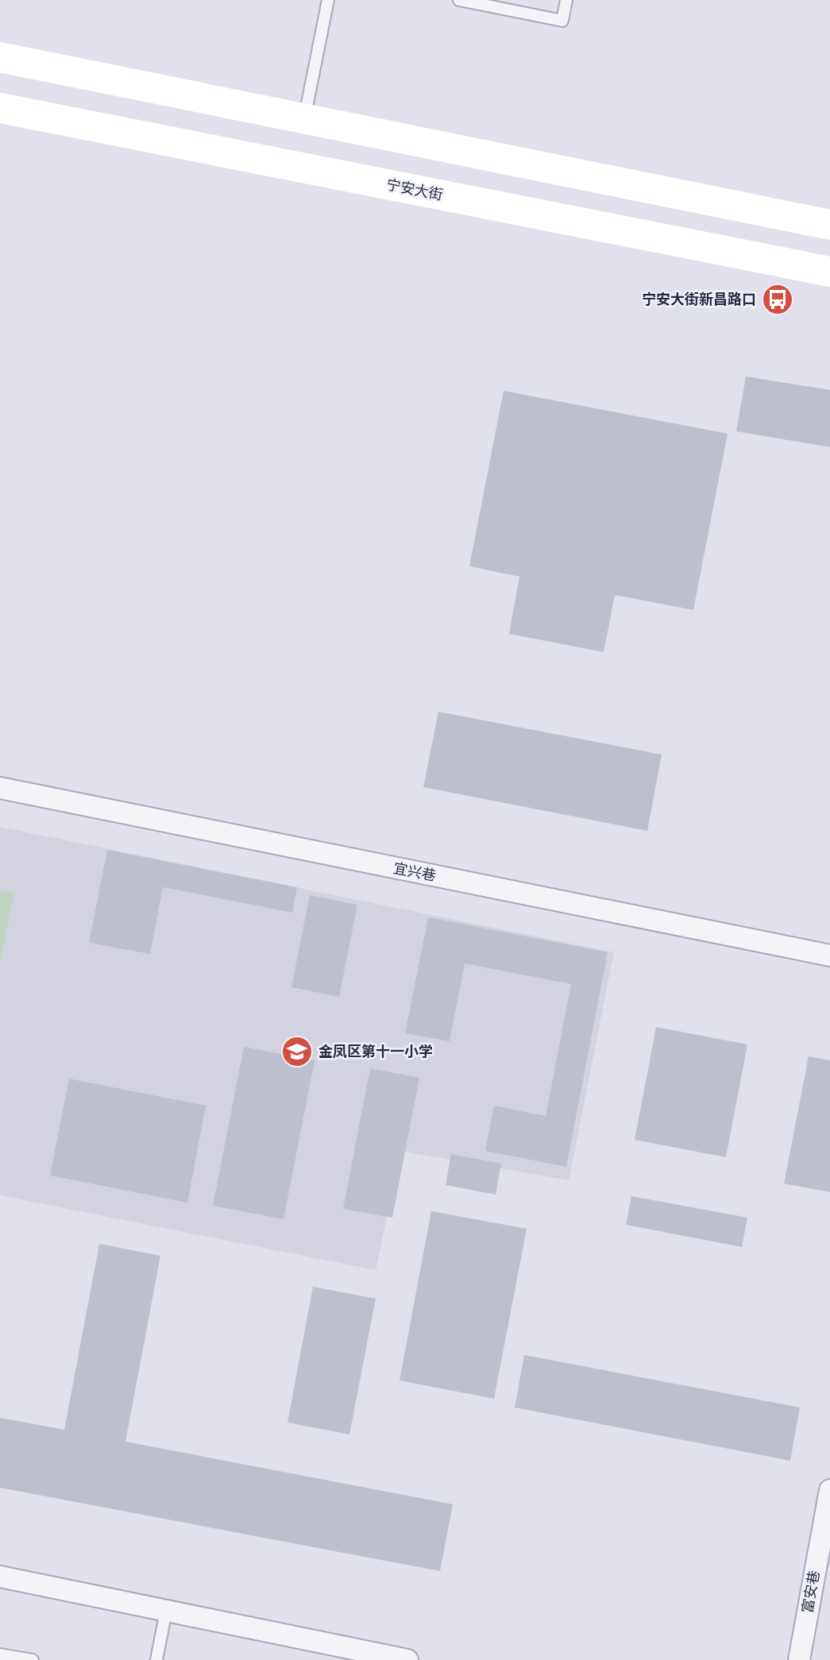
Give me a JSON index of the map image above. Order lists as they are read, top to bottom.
{
  "streets": {
    "main road": ["宁安大街"],
    "street": ["宜兴巷", "富安巷"]
  },
  "places": {
    "bus stop": ["宁安大街新昌路口"],
    "school or university": ["金凤区第十一小学"]
  }
}
